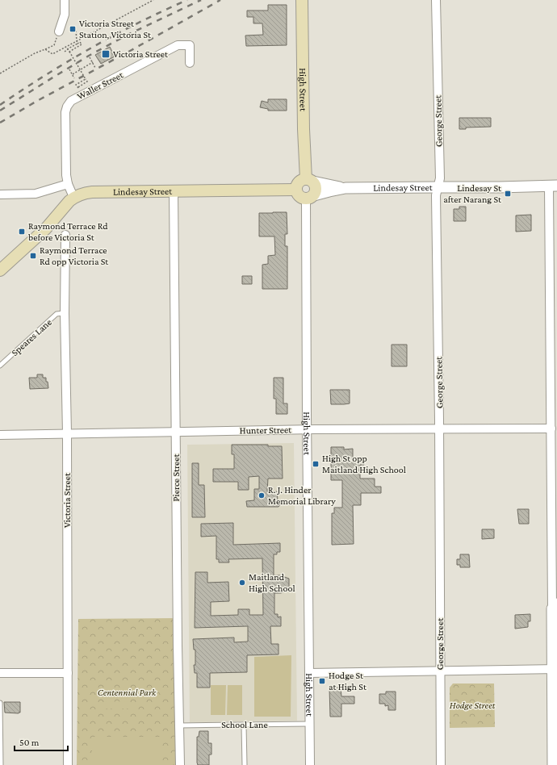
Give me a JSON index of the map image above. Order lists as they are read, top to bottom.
{
  "streets": {
    "main road": ["High Street", "Lindesay Street"],
    "street": [
      "Waller Street",
      "George Street",
      "Hunter Street",
      "Pierce Street",
      "Victoria Street"
    ],
    "lane": ["Speares Lane", "School Lane"]
  },
  "crossings": [
    ["High Street", "Lindesay Street"],
    ["High Street", "Hunter Street"],
    ["High Street", "School Lane"],
    ["George Street", "Lindesay Street"],
    ["George Street", "Hunter Street"],
    ["Lindesay Street", "Pierce Street"],
    ["Speares Lane", "Victoria Street"],
    ["Hunter Street", "Pierce Street"],
    ["Hunter Street", "Victoria Street"],
    ["Pierce Street", "School Lane"]
  ],
  "parks": ["Centennial Park", "Hodge Street"],
  "places": {
    "transit": [
      "Victoria Street Station, Victoria St",
      "Victoria Street",
      "Lindesay St after Narang St",
      "Raymond Terrace Rd before Victoria St",
      "Raymond Terrace Rd opp Victoria St",
      "High St opp Maitland High School",
      "Hodge St at High St"
    ],
    "other": ["R. J. Hinder Memorial Library", "Maitland High School"]
  },
  "scale_bar": "50 m"
}
